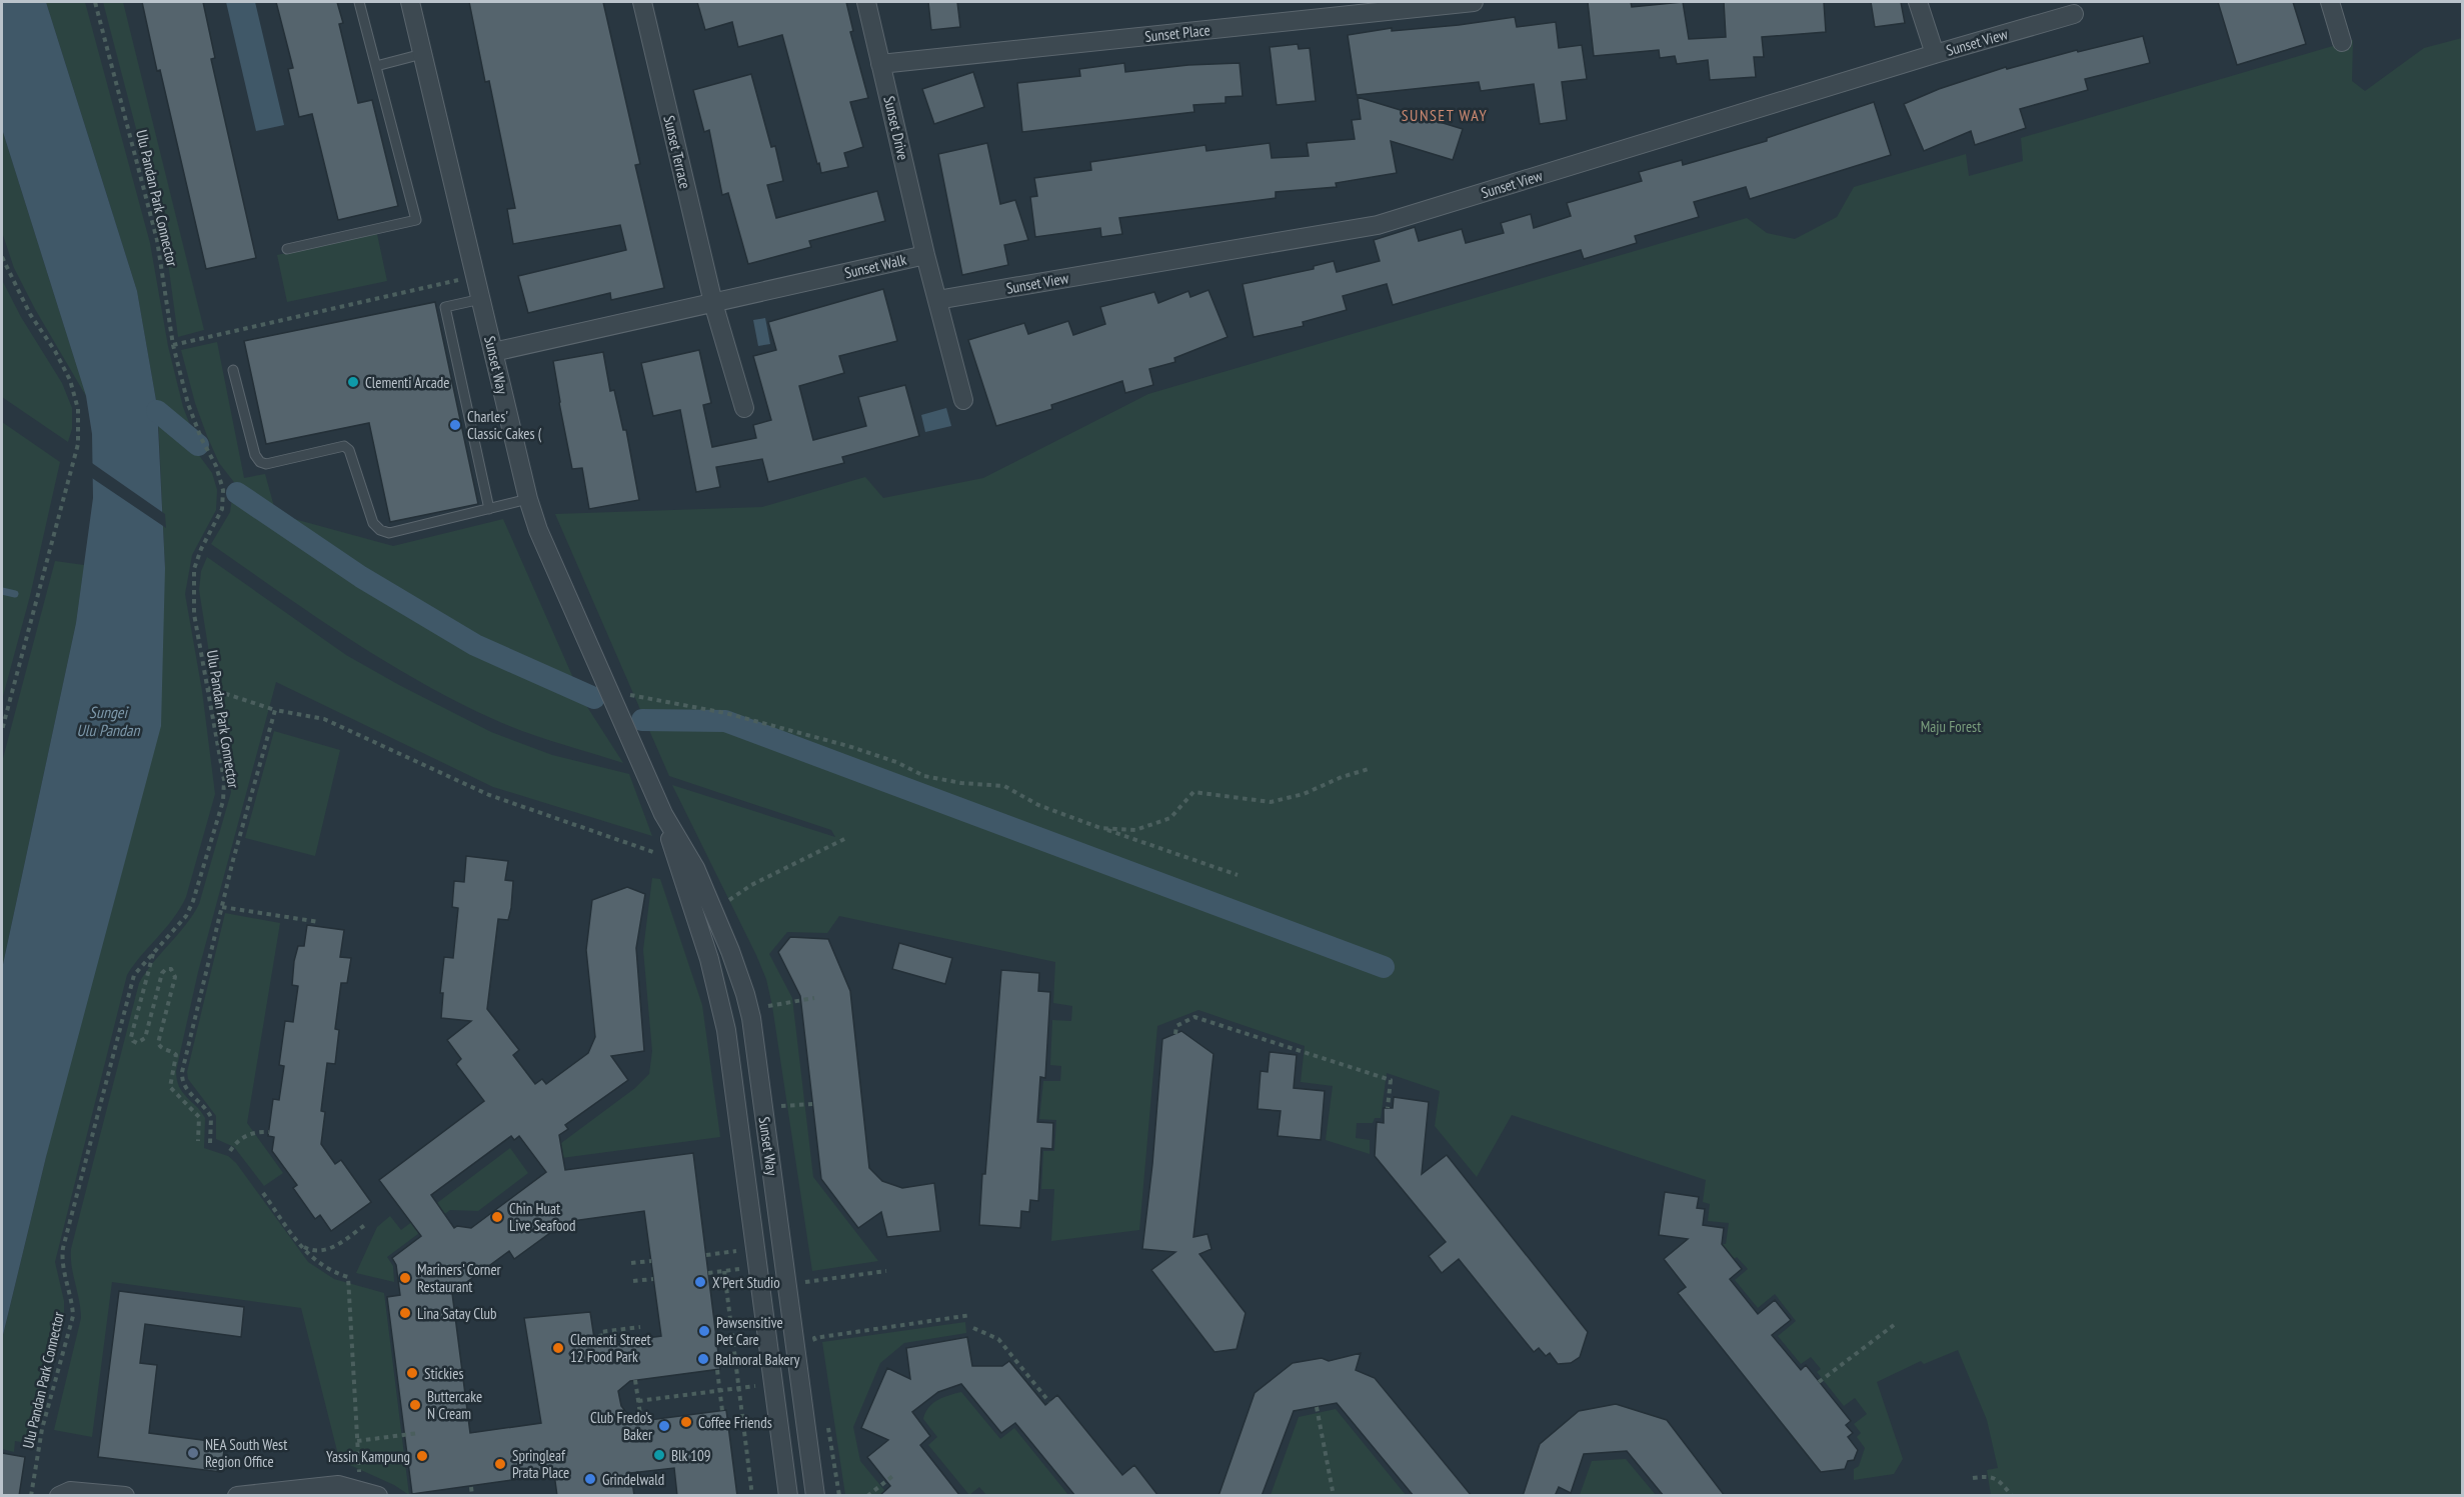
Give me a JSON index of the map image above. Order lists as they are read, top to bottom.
{
  "streets": {
    "street": [
      "Sunset Place",
      "Sunset View",
      "Sunset Drive",
      "Sunset Terrace",
      "Sunset Walk",
      "Sunset Way"
    ],
    "path": ["Ulu Pandan Park Connector"]
  },
  "crossings": [
    ["Sunset Place", "Sunset Drive"],
    ["Sunset View", "Sunset Walk"],
    ["Sunset Drive", "Sunset Walk"],
    ["Sunset Terrace", "Sunset Walk"],
    ["Sunset Walk", "Sunset Way"]
  ],
  "districts": ["SUNSET WAY"],
  "water": ["Sungei Ulu Pandan"],
  "parks": ["Maju Forest"],
  "places": [
    "Clementi Arcade",
    "Charles' Classic Cakes (",
    "Chin Huat Live Seafood",
    "Mariners' Corner Restaurant",
    "X'Pert Studio",
    "Lina Satay Club",
    "Pawsensitive Pet Care",
    "Clementi Street 12 Food Park",
    "Balmoral Bakery",
    "Stickies",
    "Buttercake N Cream",
    "Coffee Friends",
    "Club Fredo’s Baker",
    "NEA South West Region Office",
    "Blk 109",
    "Yassin Kampung",
    "Springleaf Prata Place",
    "Grindelwald"
  ]
}
